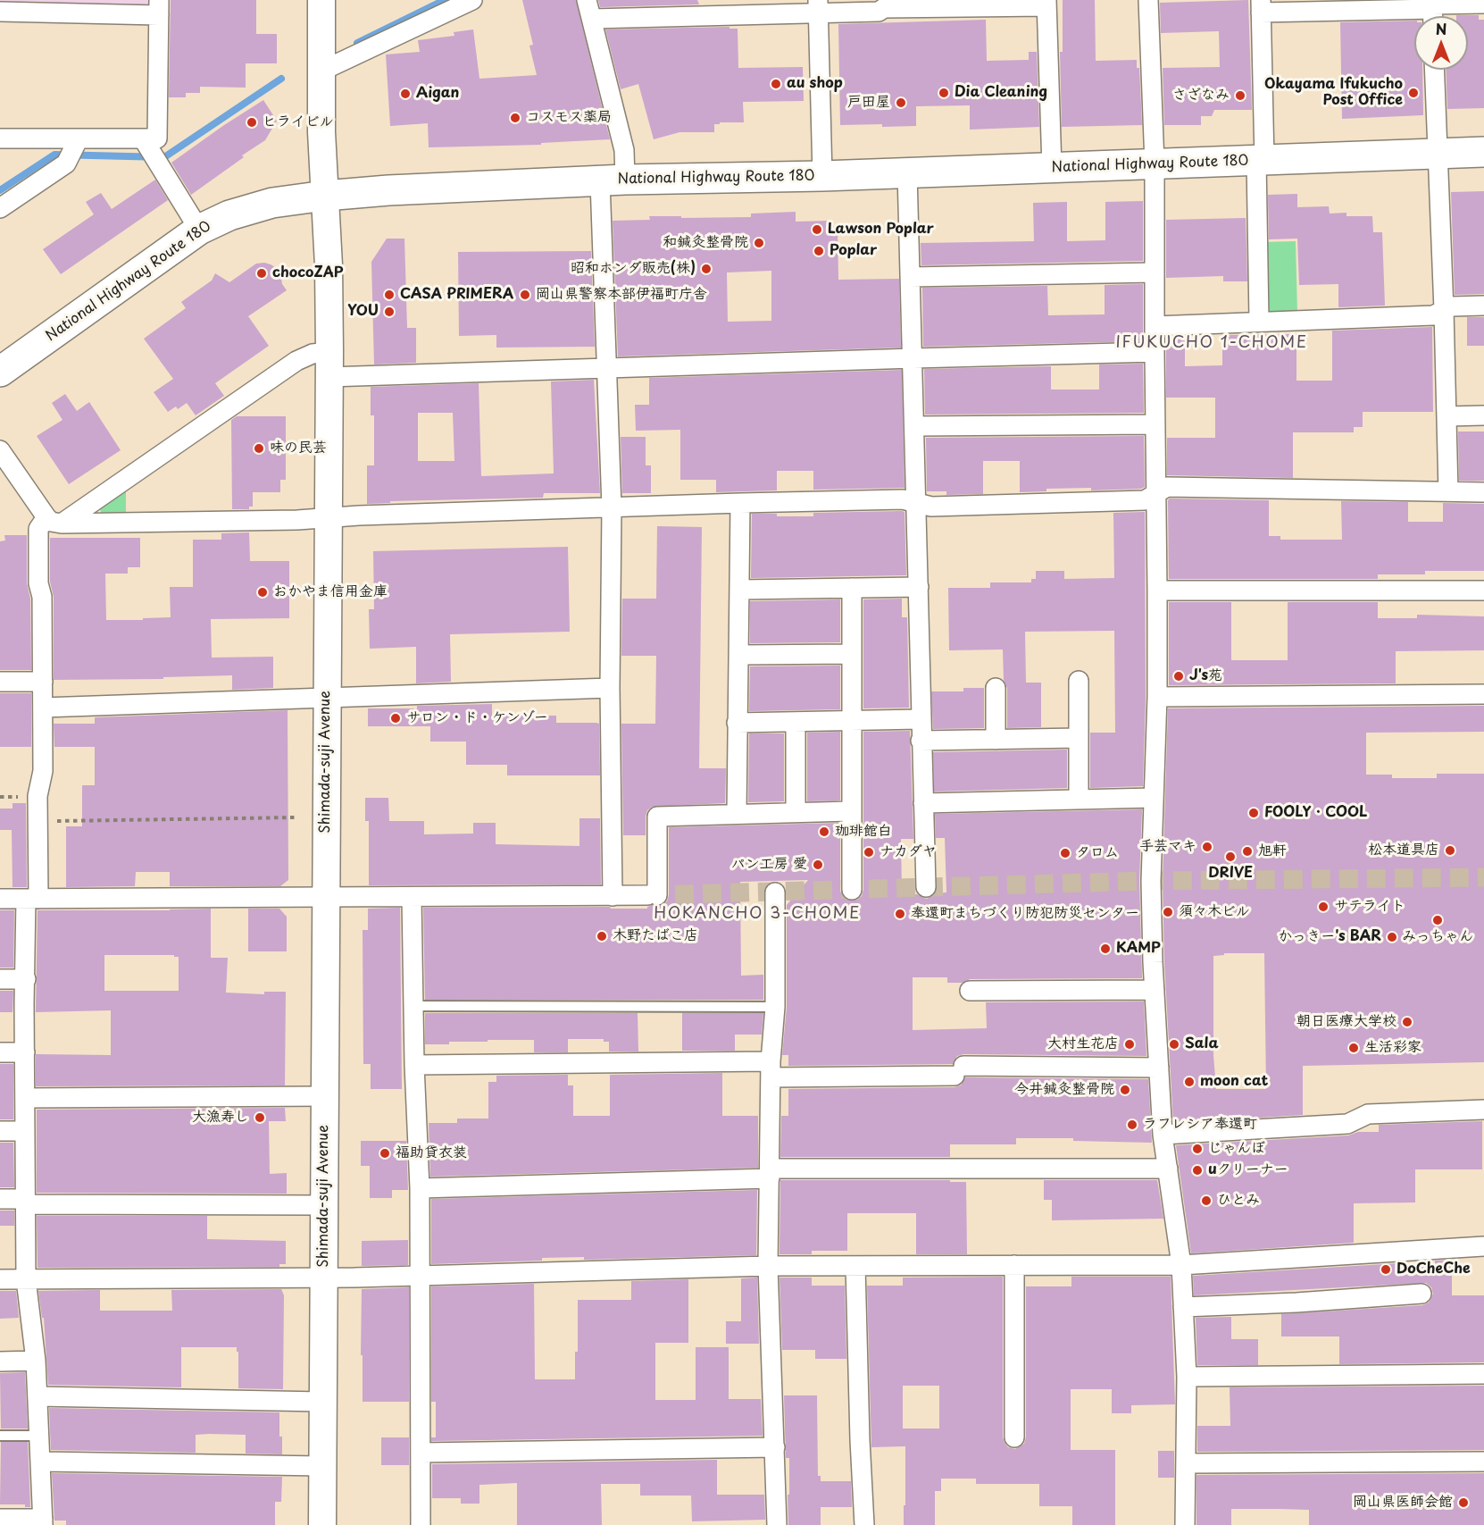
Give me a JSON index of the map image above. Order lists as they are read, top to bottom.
{
  "streets": {
    "highway": ["National Highway Route 180"],
    "street": ["Shimada-suji Avenue"]
  },
  "crossings": [
    ["National Highway Route 180", "Shimada-suji Avenue"]
  ],
  "districts": ["IFUKUCHO 1-CHOME", "HOKANCHO 3-CHOME"],
  "places": [
    "au shop",
    "Dia Cleaning",
    "Okayama Ifukucho Post Office",
    "Aigan",
    "さざなみ",
    "戸田屋",
    "コスモス薬局",
    "ヒライビル",
    "Lawson Poplar",
    "和鍼灸整骨院",
    "Poplar",
    "昭和ホンダ販売(株)",
    "chocoZAP",
    "CASA PRIMERA",
    "岡山県警察本部伊福町庁舎",
    "YOU",
    "味の民芸",
    "おかやま信用金庫",
    "J's苑",
    "サロン・ド・ケンゾー",
    "FOOLY・COOL",
    "珈琲館白",
    "手芸マキ",
    "松本道具店",
    "旭軒",
    "ナカダヤ",
    "タロム",
    "DRIVE",
    "パン工房 愛",
    "サテライト",
    "須々木ビル",
    "奉還町まちづくり防犯防災センター",
    "みっちゃん",
    "木野たばこ店",
    "かっきー's BAR",
    "KAMP",
    "朝日医療大学校",
    "大村生花店",
    "Sala",
    "生活彩家",
    "moon cat",
    "今井鍼灸整骨院",
    "大漁寿し",
    "ラフレシア奉還町",
    "じゃんぼ",
    "福助貸衣装",
    "uクリーナー",
    "ひとみ",
    "DoCheChe",
    "岡山県医師会館"
  ],
  "north": "top"
}
